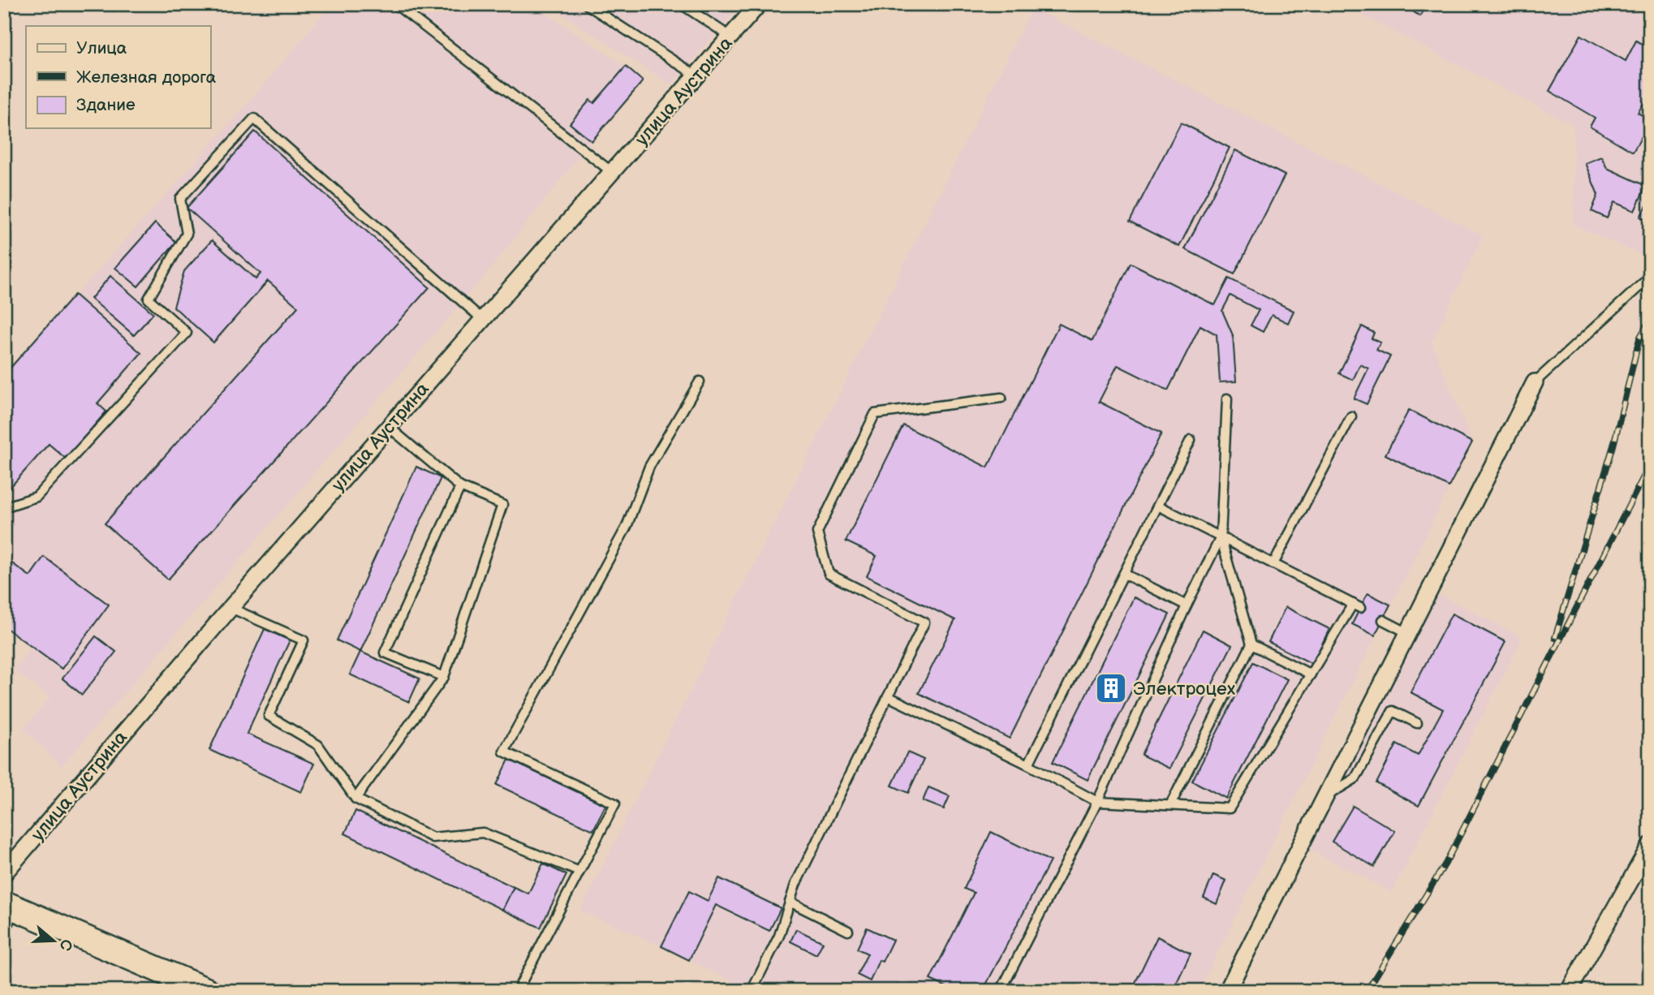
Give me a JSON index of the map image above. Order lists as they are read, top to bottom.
{
  "streets": {
    "street": ["улица Аустрина"]
  },
  "places": {
    "building": ["Электроцех"]
  },
  "legend": ["Улица", "Железная дорога", "Здание"],
  "north": "right"
}
